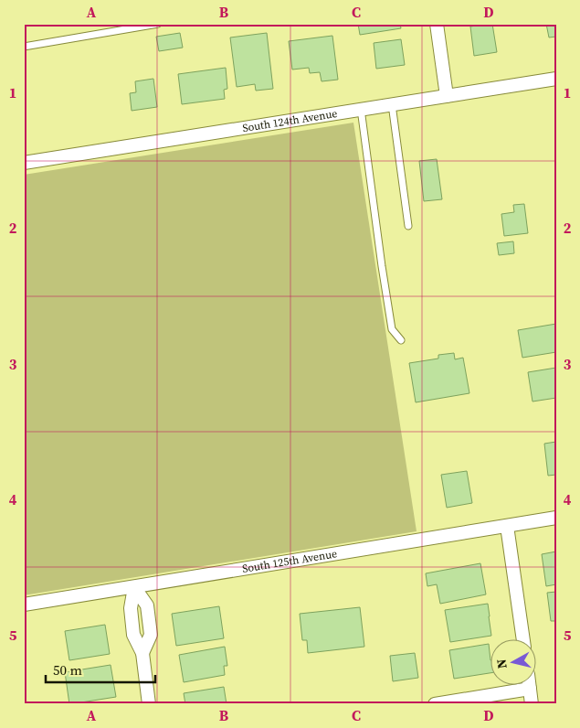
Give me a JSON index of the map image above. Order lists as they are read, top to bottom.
{
  "streets": {
    "street": ["South 124th Avenue", "South 125th Avenue"]
  },
  "scale_bar": "50 m",
  "north": "left",
  "grid": {
    "columns": [
      "A",
      "B",
      "C",
      "D"
    ],
    "rows": [
      "1",
      "2",
      "3",
      "4",
      "5"
    ]
  }
}
